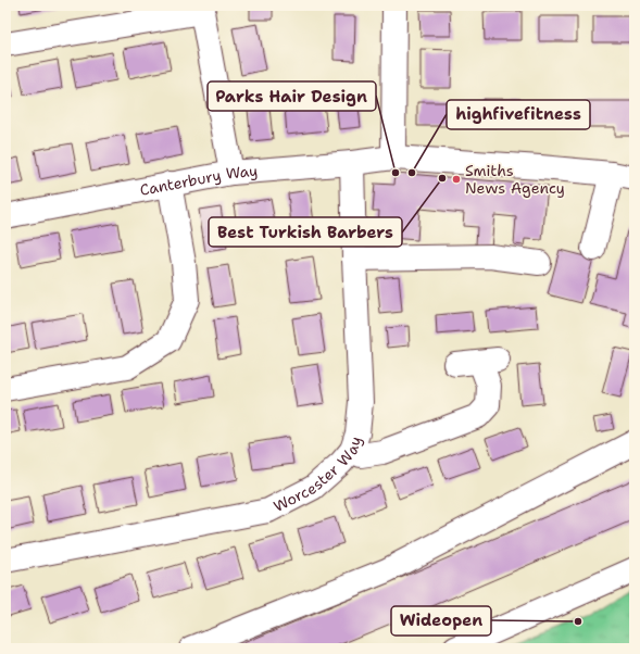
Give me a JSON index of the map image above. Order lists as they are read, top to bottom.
{
  "streets": {
    "street": ["Canterbury Way", "Worcester Way"]
  },
  "crossings": [
    ["Canterbury Way", "Worcester Way"]
  ],
  "places": [
    "Parks Hair Design",
    "highfivefitness",
    "Best Turkish Barbers",
    "Smiths News Agency",
    "Wideopen"
  ]
}
